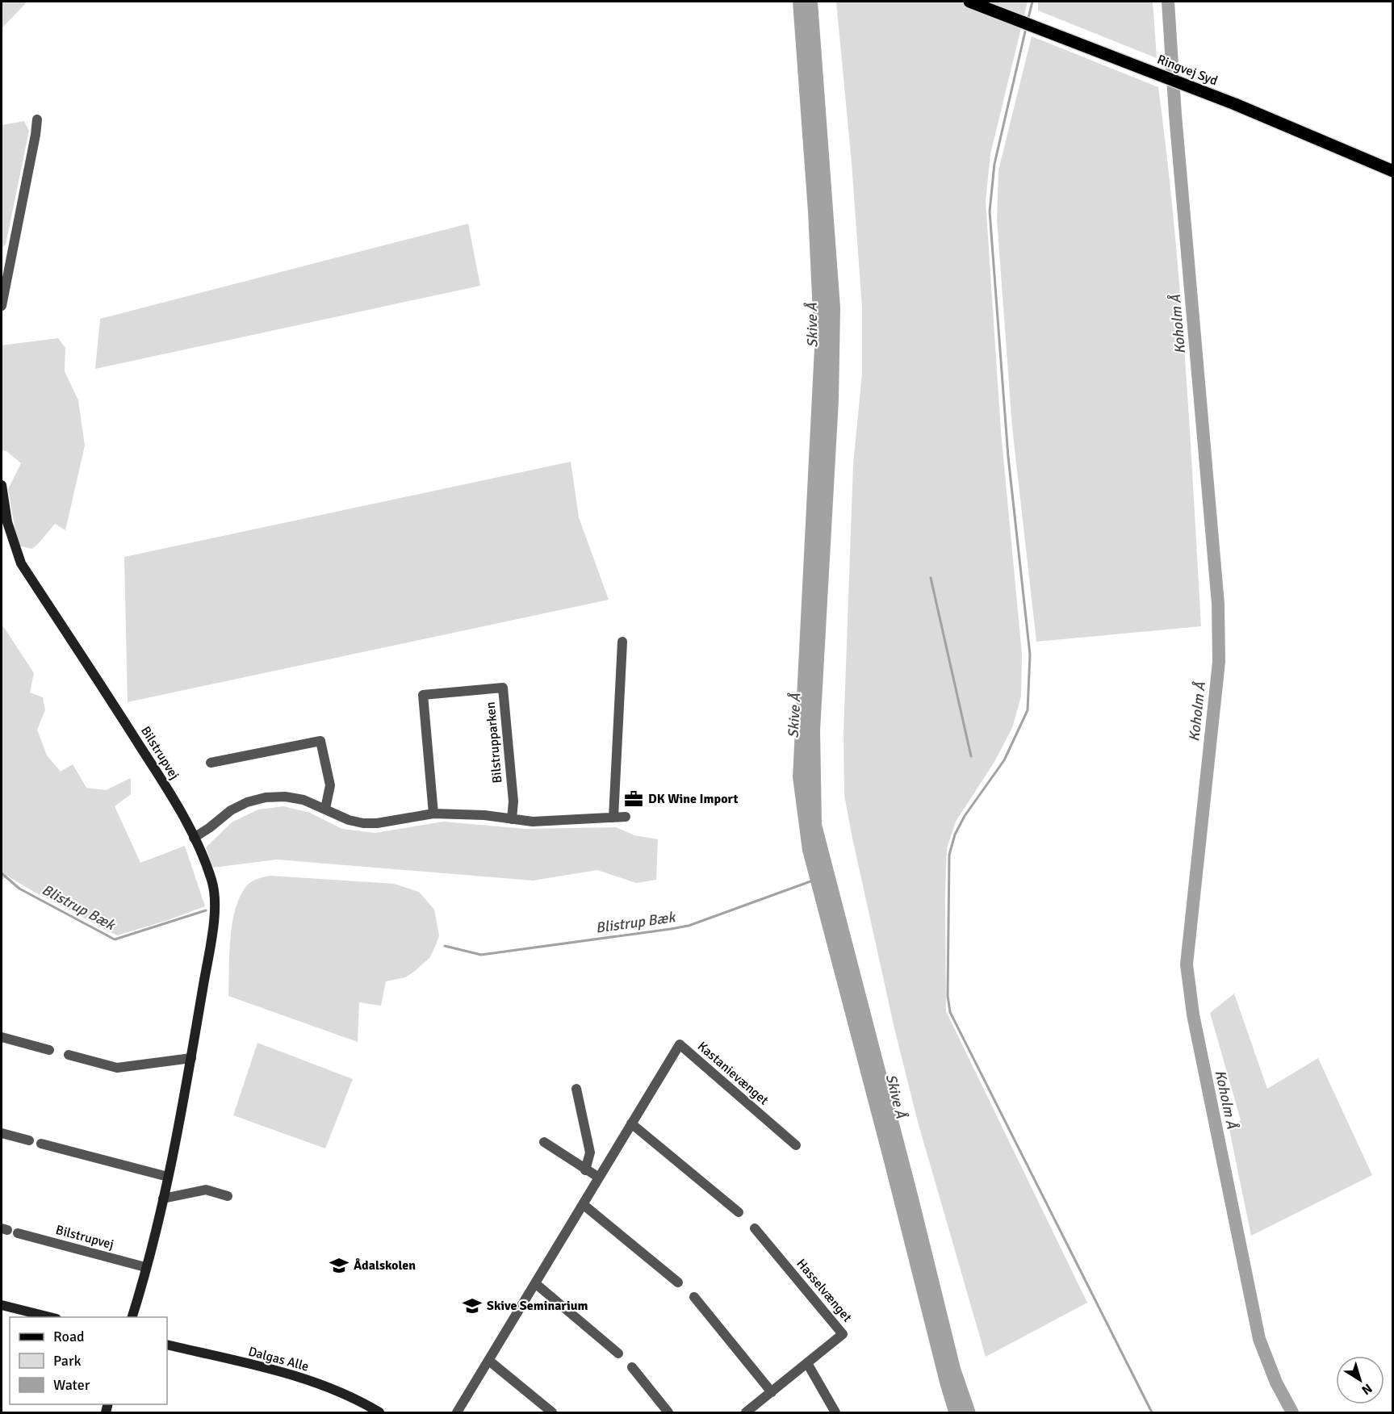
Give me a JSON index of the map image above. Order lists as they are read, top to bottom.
{
  "streets": {
    "main road": ["Ringvej Syd"],
    "street": [
      "Bilstrupparken",
      "Bilstrupvej",
      "Kastanievænget",
      "Hasselvænget",
      "Dalgas Alle"
    ]
  },
  "water": ["Koholm Å", "Skive Å", "Blistrup Bæk"],
  "places": {
    "office": ["DK Wine Import"],
    "school or university": ["Ådalskolen", "Skive Seminarium"]
  },
  "legend": ["Road", "Park", "Water"],
  "north": "bottom right"
}
